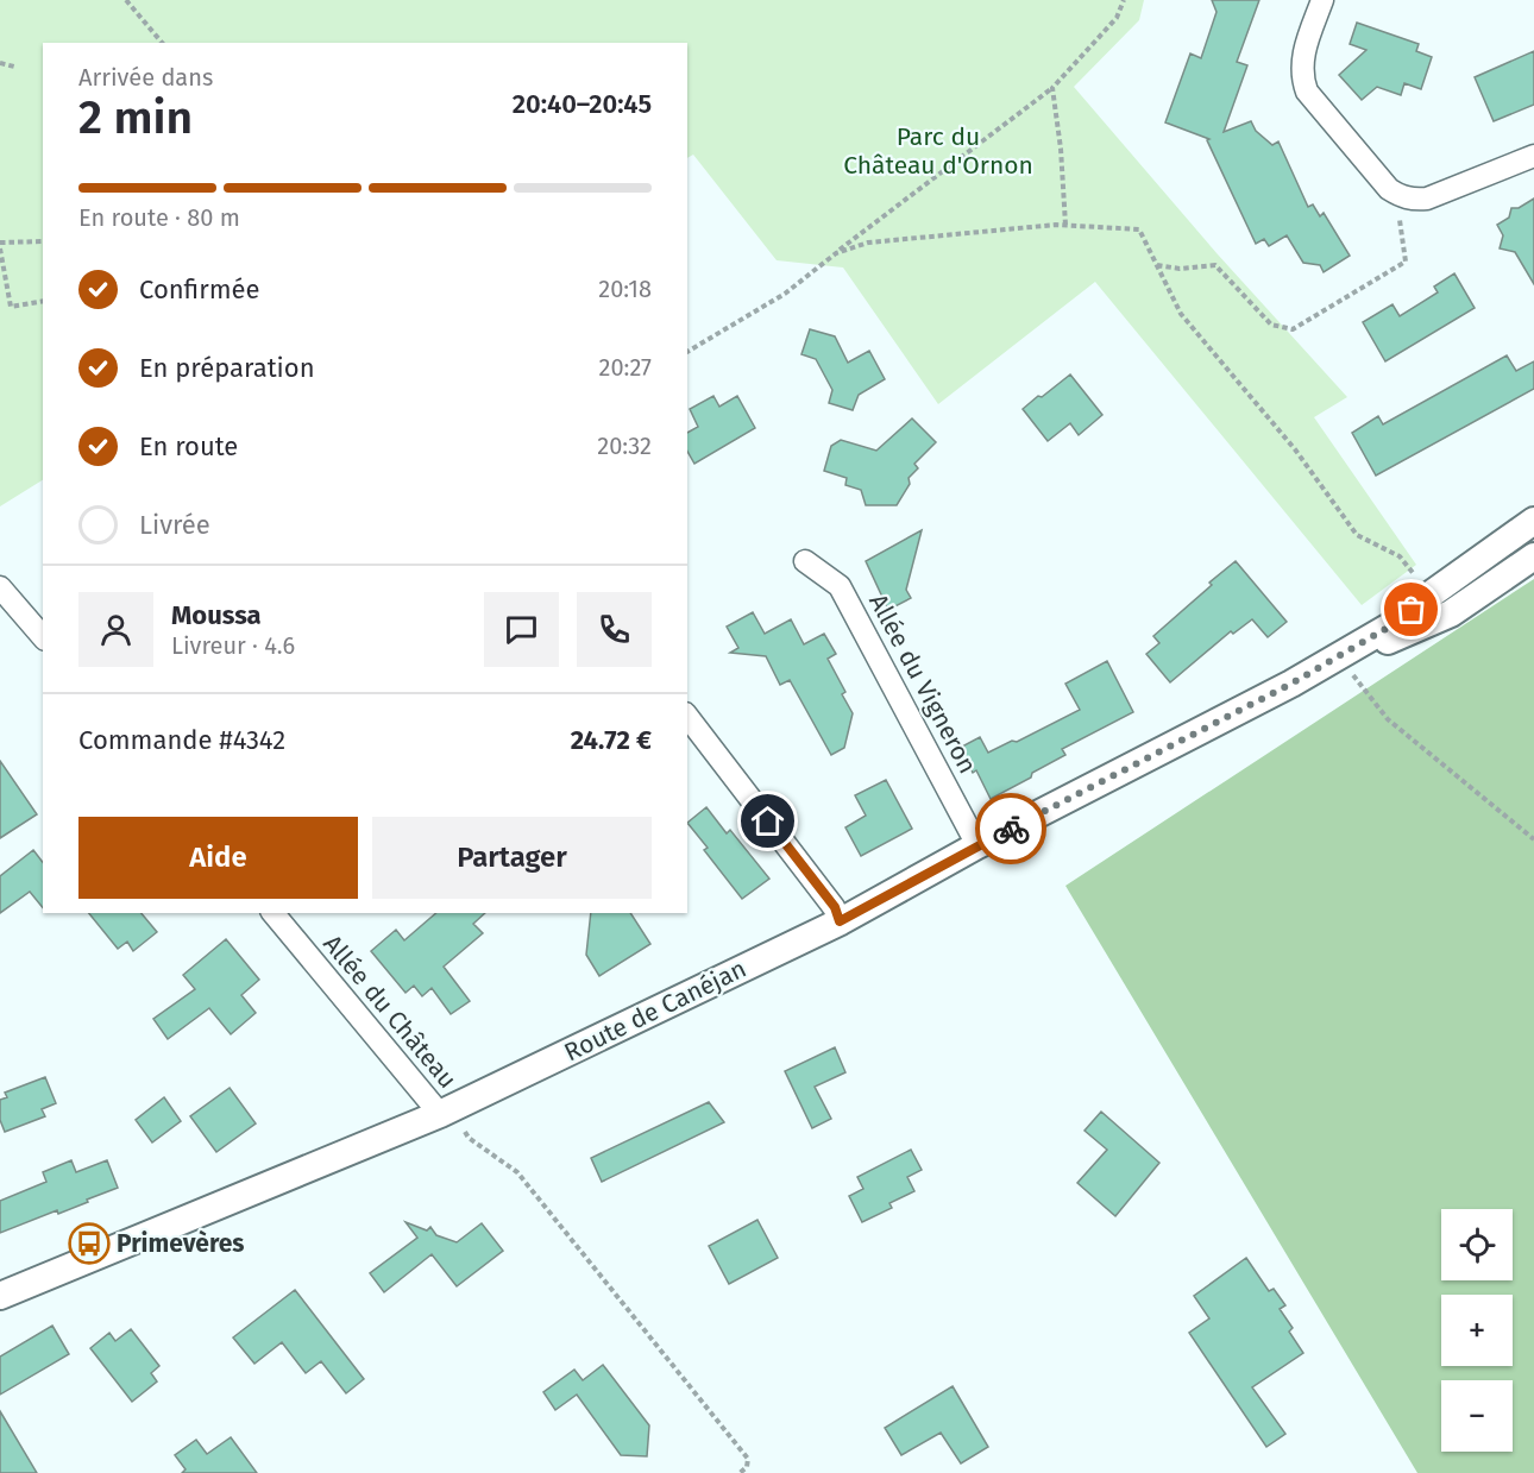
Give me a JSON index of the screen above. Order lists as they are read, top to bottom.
{
  "streets": {
    "street": ["Allée du Vigneron", "Route de Canéjan", "Allée du Château"]
  },
  "crossings": [
    ["Allée du Vigneron", "Route de Canéjan"],
    ["Route de Canéjan", "Allée du Château"]
  ],
  "parks": ["Parc du Château d'Ornon"],
  "places": {
    "bus stop": ["Primevères"]
  },
  "page": {
    "heading": ["2 min", "Arrivée dans", "20:40–20:45"],
    "panel": [
      "Moussa",
      "Livreur · 4.6",
      "Commande #4342",
      "24.72 €"
    ],
    "bar": "En route · 80 m",
    "list": [
      ["Confirmée", "20:18"],
      ["En préparation", "20:27"],
      ["En route", "20:32"],
      "Livrée"
    ],
    "buttons": ["Aide", "Partager"],
    "map_buttons": ["+", "−"]
  }
}
